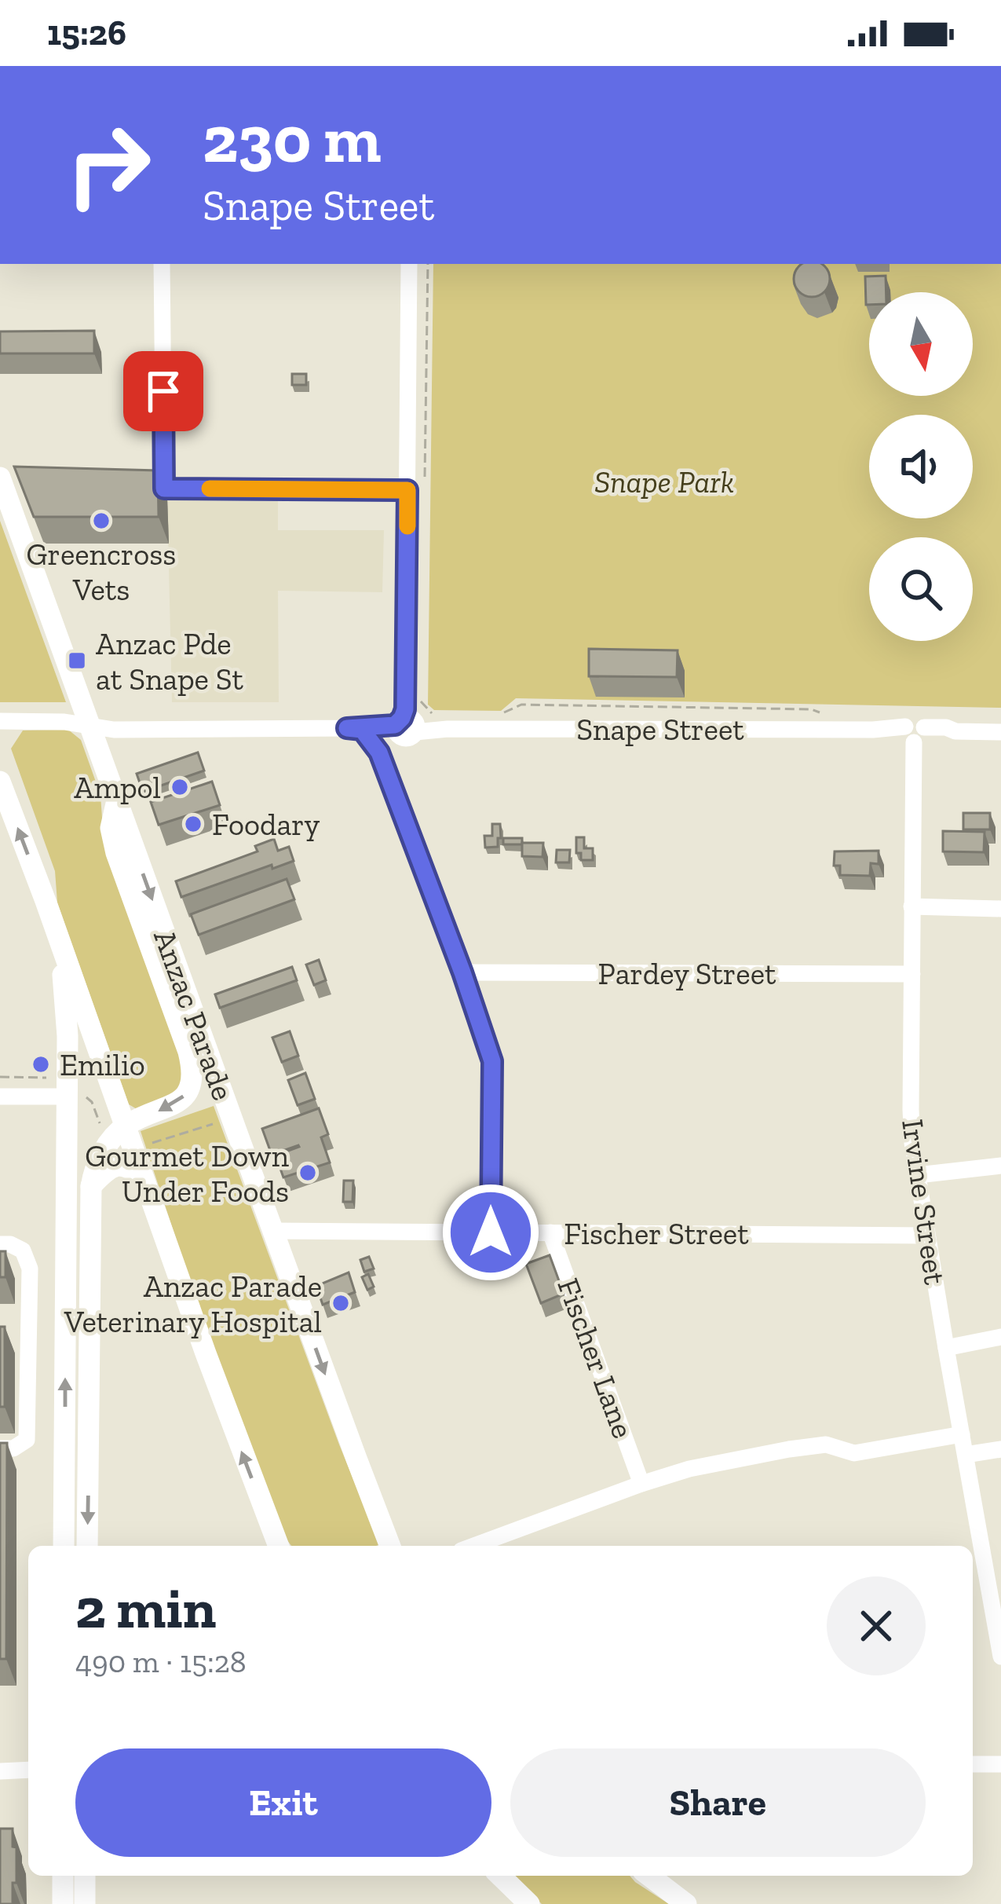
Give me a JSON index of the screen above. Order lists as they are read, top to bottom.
{
  "streets": {
    "main road": ["Anzac Parade"],
    "street": [
      "Snape Street",
      "Pardey Street",
      "Irvine Street",
      "Fischer Street",
      "Fischer Lane"
    ]
  },
  "crossings": [
    ["Snape Street", "Anzac Parade"],
    ["Snape Street", "Irvine Street"],
    ["Pardey Street", "Irvine Street"],
    ["Anzac Parade", "Fischer Street"],
    ["Irvine Street", "Fischer Street"],
    ["Fischer Street", "Fischer Lane"]
  ],
  "parks": ["Snape Park"],
  "places": {
    "other": [
      "Greencross Vets",
      "Ampol",
      "Foodary",
      "Emilio",
      "Gourmet Down Under Foods",
      "Anzac Parade Veterinary Hospital"
    ],
    "transit": ["Anzac Pde at Snape St"]
  },
  "north": "bottom",
  "page": {
    "status": "15:26",
    "turn": ["230 m", "Snape Street"],
    "heading": ["2 min", "490 m · 15:28"],
    "buttons": ["Exit", "Share"]
  }
}
